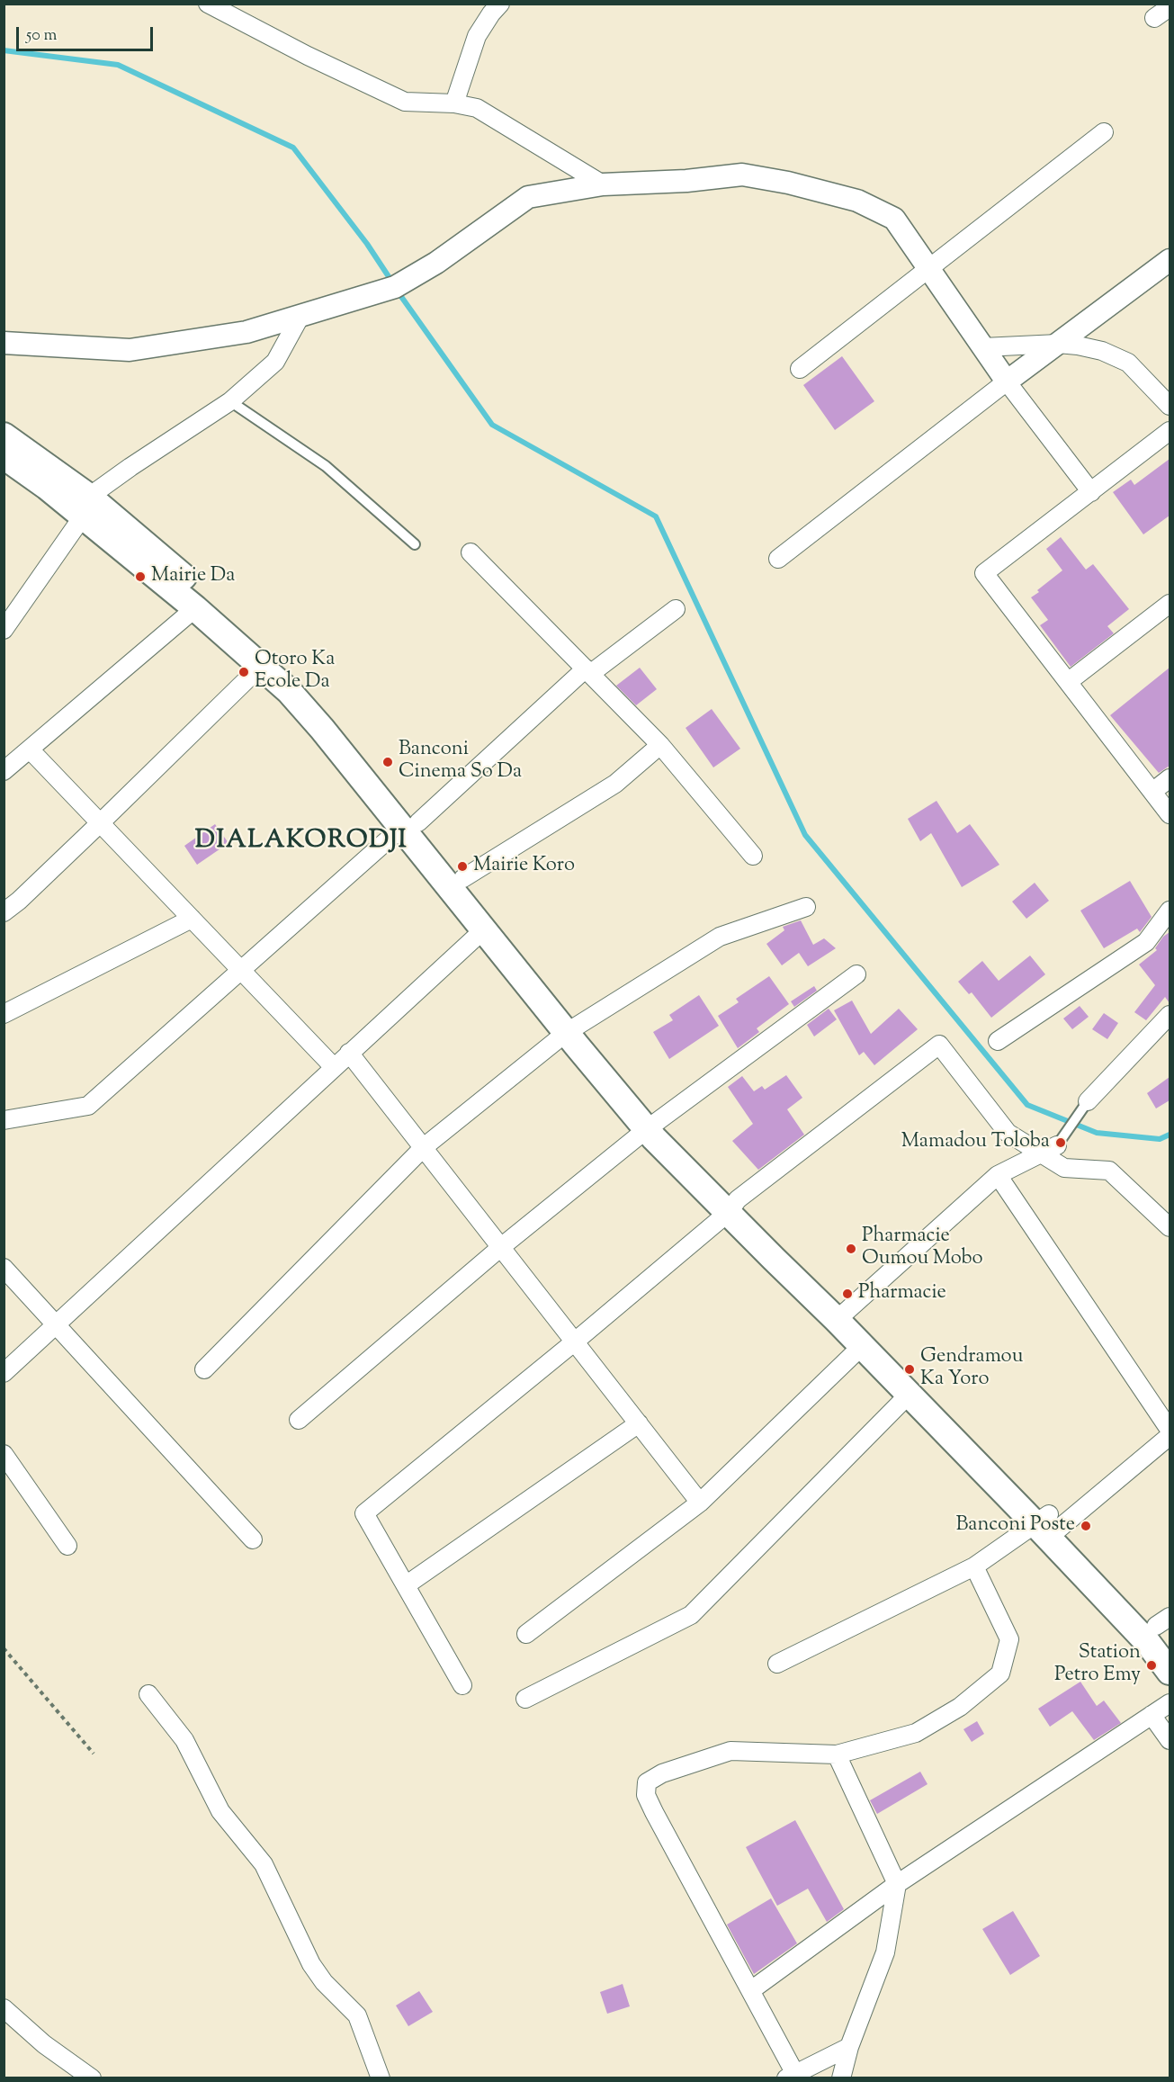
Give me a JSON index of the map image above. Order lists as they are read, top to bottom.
{
  "districts": ["DIALAKORODJI"],
  "places": [
    "Mairie Da",
    "Otoro Ka Ecole Da",
    "Banconi Cinema So Da",
    "Mairie Koro",
    "Mamadou Toloba",
    "Pharmacie Oumou Mobo",
    "Pharmacie",
    "Gendramou Ka Yoro",
    "Banconi Poste",
    "Station Petro Emy"
  ],
  "scale_bar": "50 m"
}
